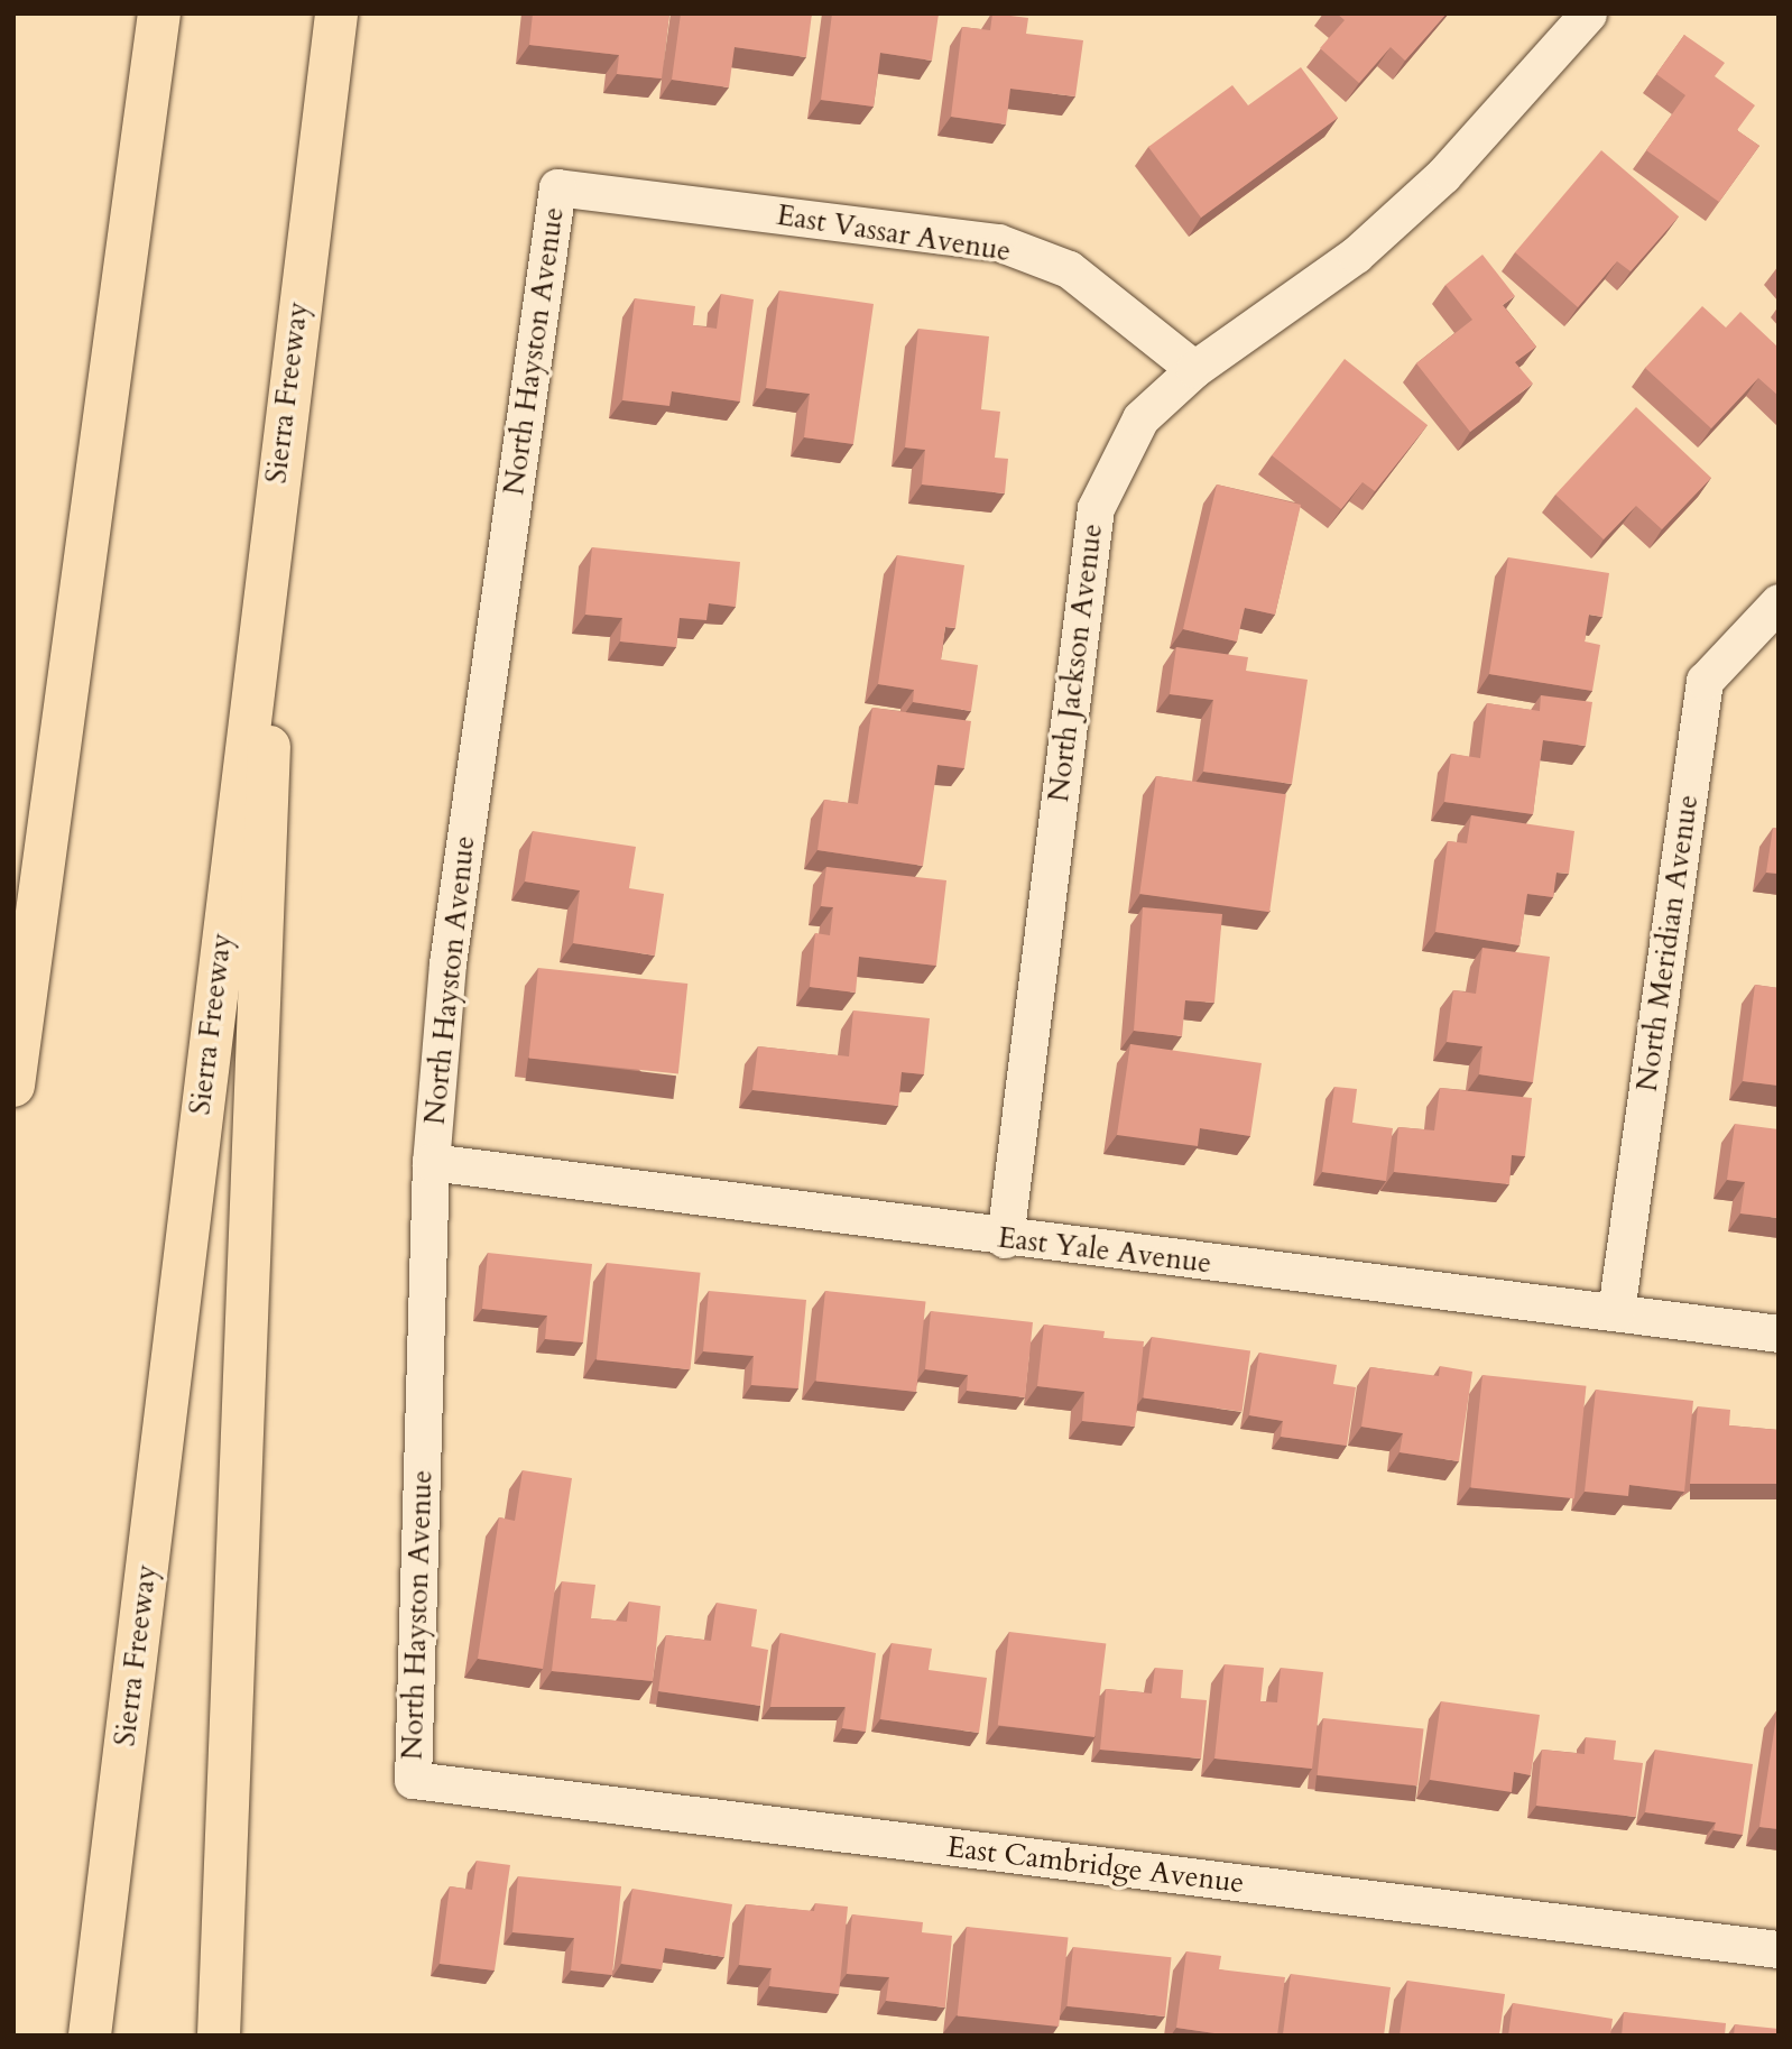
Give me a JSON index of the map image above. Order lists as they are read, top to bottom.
{
  "streets": {
    "highway": ["Sierra Freeway"],
    "street": [
      "East Vassar Avenue",
      "North Hayston Avenue",
      "North Jackson Avenue",
      "North Meridian Avenue",
      "East Yale Avenue",
      "East Cambridge Avenue"
    ]
  },
  "crossings": [
    ["East Vassar Avenue", "North Hayston Avenue"],
    ["East Vassar Avenue", "North Jackson Avenue"],
    ["North Hayston Avenue", "East Yale Avenue"],
    ["North Hayston Avenue", "East Cambridge Avenue"],
    ["North Jackson Avenue", "East Yale Avenue"],
    ["North Meridian Avenue", "East Yale Avenue"]
  ]
}
